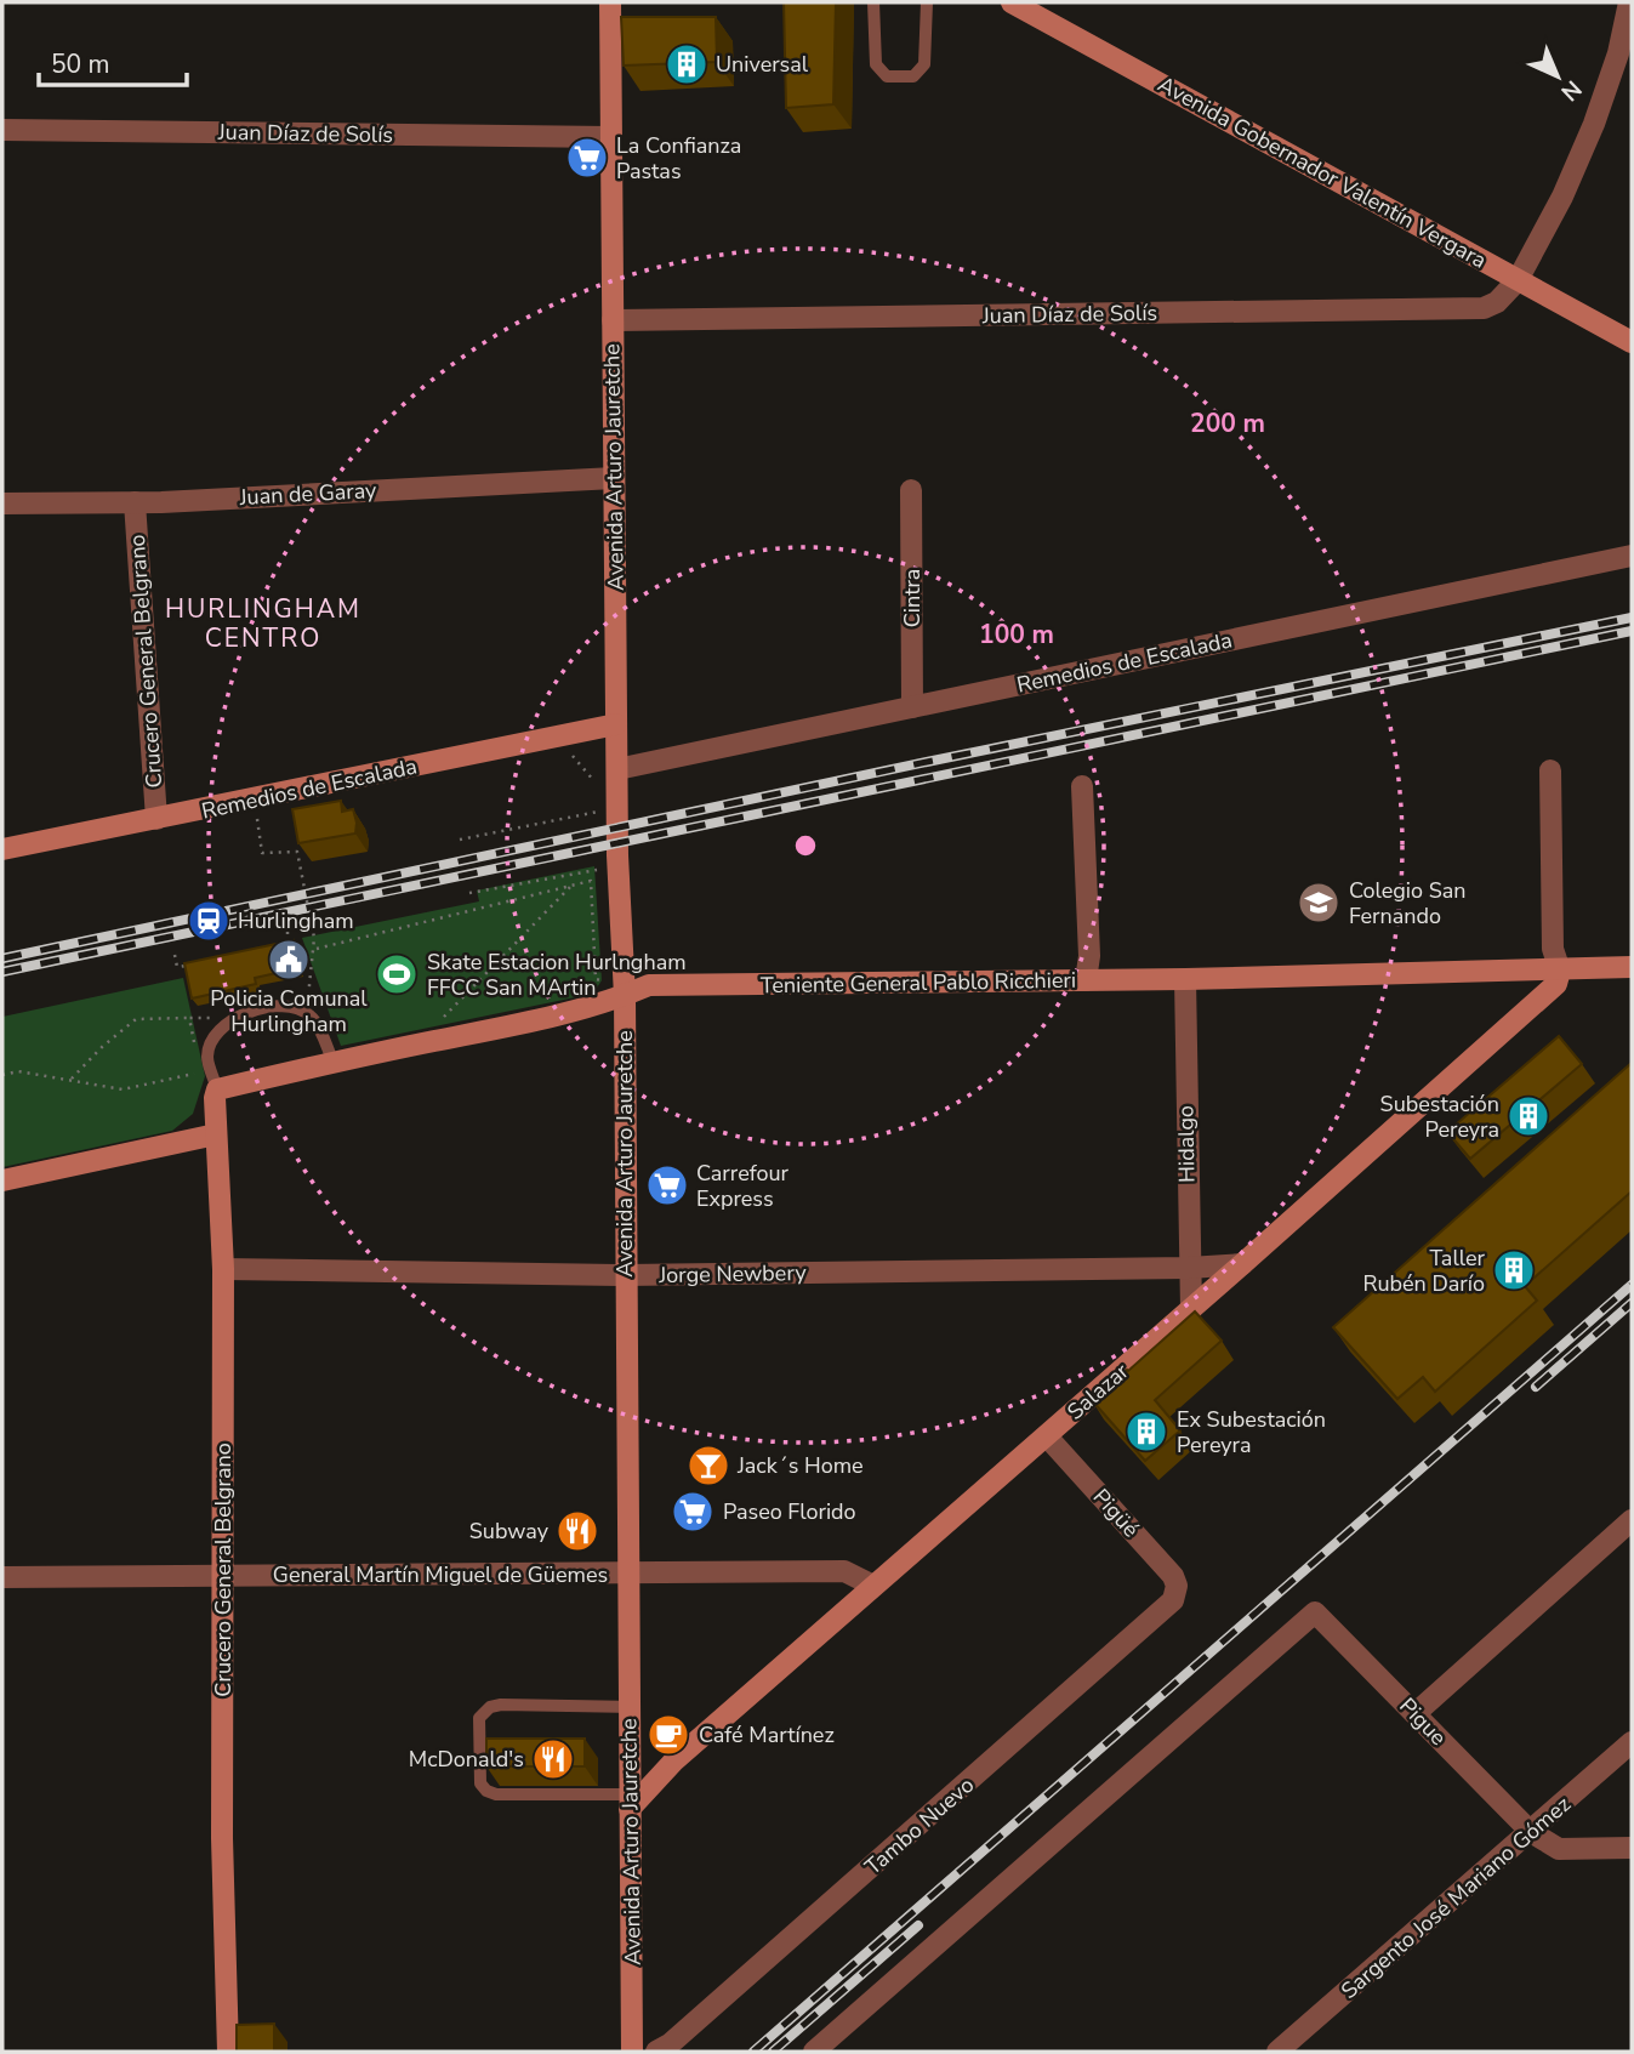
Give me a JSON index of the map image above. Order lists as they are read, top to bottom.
{
  "streets": {
    "street": [
      "Juan Díaz de Solís",
      "Avenida Gobernador Valentín Vergara",
      "Avenida Arturo Jauretche",
      "Juan de Garay",
      "Cintra",
      "Crucero General Belgrano",
      "Remedios de Escalada",
      "Teniente General Pablo Ricchieri",
      "Hidalgo",
      "Jorge Newbery",
      "Salazar",
      "Pigüé",
      "General Martín Miguel de Güemes",
      "Pigue",
      "Tambo Nuevo",
      "Sargento José Mariano Gómez"
    ]
  },
  "crossings": [
    ["Juan Díaz de Solís", "Avenida Gobernador Valentín Vergara"],
    ["Juan Díaz de Solís", "Avenida Arturo Jauretche"],
    ["Avenida Arturo Jauretche", "Juan de Garay"],
    ["Avenida Arturo Jauretche", "Remedios de Escalada"],
    ["Avenida Arturo Jauretche", "Teniente General Pablo Ricchieri"],
    ["Avenida Arturo Jauretche", "Jorge Newbery"],
    ["Avenida Arturo Jauretche", "Salazar"],
    ["Avenida Arturo Jauretche", "General Martín Miguel de Güemes"],
    ["Juan de Garay", "Crucero General Belgrano"],
    ["Cintra", "Remedios de Escalada"],
    ["Crucero General Belgrano", "Remedios de Escalada"],
    ["Crucero General Belgrano", "Teniente General Pablo Ricchieri"],
    ["Crucero General Belgrano", "Jorge Newbery"],
    ["Crucero General Belgrano", "General Martín Miguel de Güemes"],
    ["Teniente General Pablo Ricchieri", "Hidalgo"],
    ["Teniente General Pablo Ricchieri", "Salazar"],
    ["Hidalgo", "Jorge Newbery"],
    ["Hidalgo", "Salazar"],
    ["Jorge Newbery", "Salazar"],
    ["Salazar", "Pigüé"],
    ["Salazar", "General Martín Miguel de Güemes"],
    ["Pigüé", "Tambo Nuevo"],
    ["Pigue", "Sargento José Mariano Gómez"]
  ],
  "districts": ["HURLINGHAM CENTRO"],
  "places": {
    "building": [
      "Universal",
      "Subestación Pereyra",
      "Taller Rubén Darío",
      "Ex Subestación Pereyra"
    ],
    "supermarket": ["La Confianza Pastas", "Carrefour Express", "Paseo Florido"],
    "school or university": ["Colegio San Fernando"],
    "station": ["Hurlingham"],
    "public building": ["Policia Comunal Hurlingham"],
    "sports": ["Skate Estacion Hurlngham FFCC San MArtin"],
    "bar": ["Jack´s Home"],
    "restaurant": ["Subway", "McDonald's"],
    "cafe": ["Café Martínez"]
  },
  "scale_bar": "50 m",
  "north": "bottom right",
  "rings": ["200 m", "100 m"]
}
